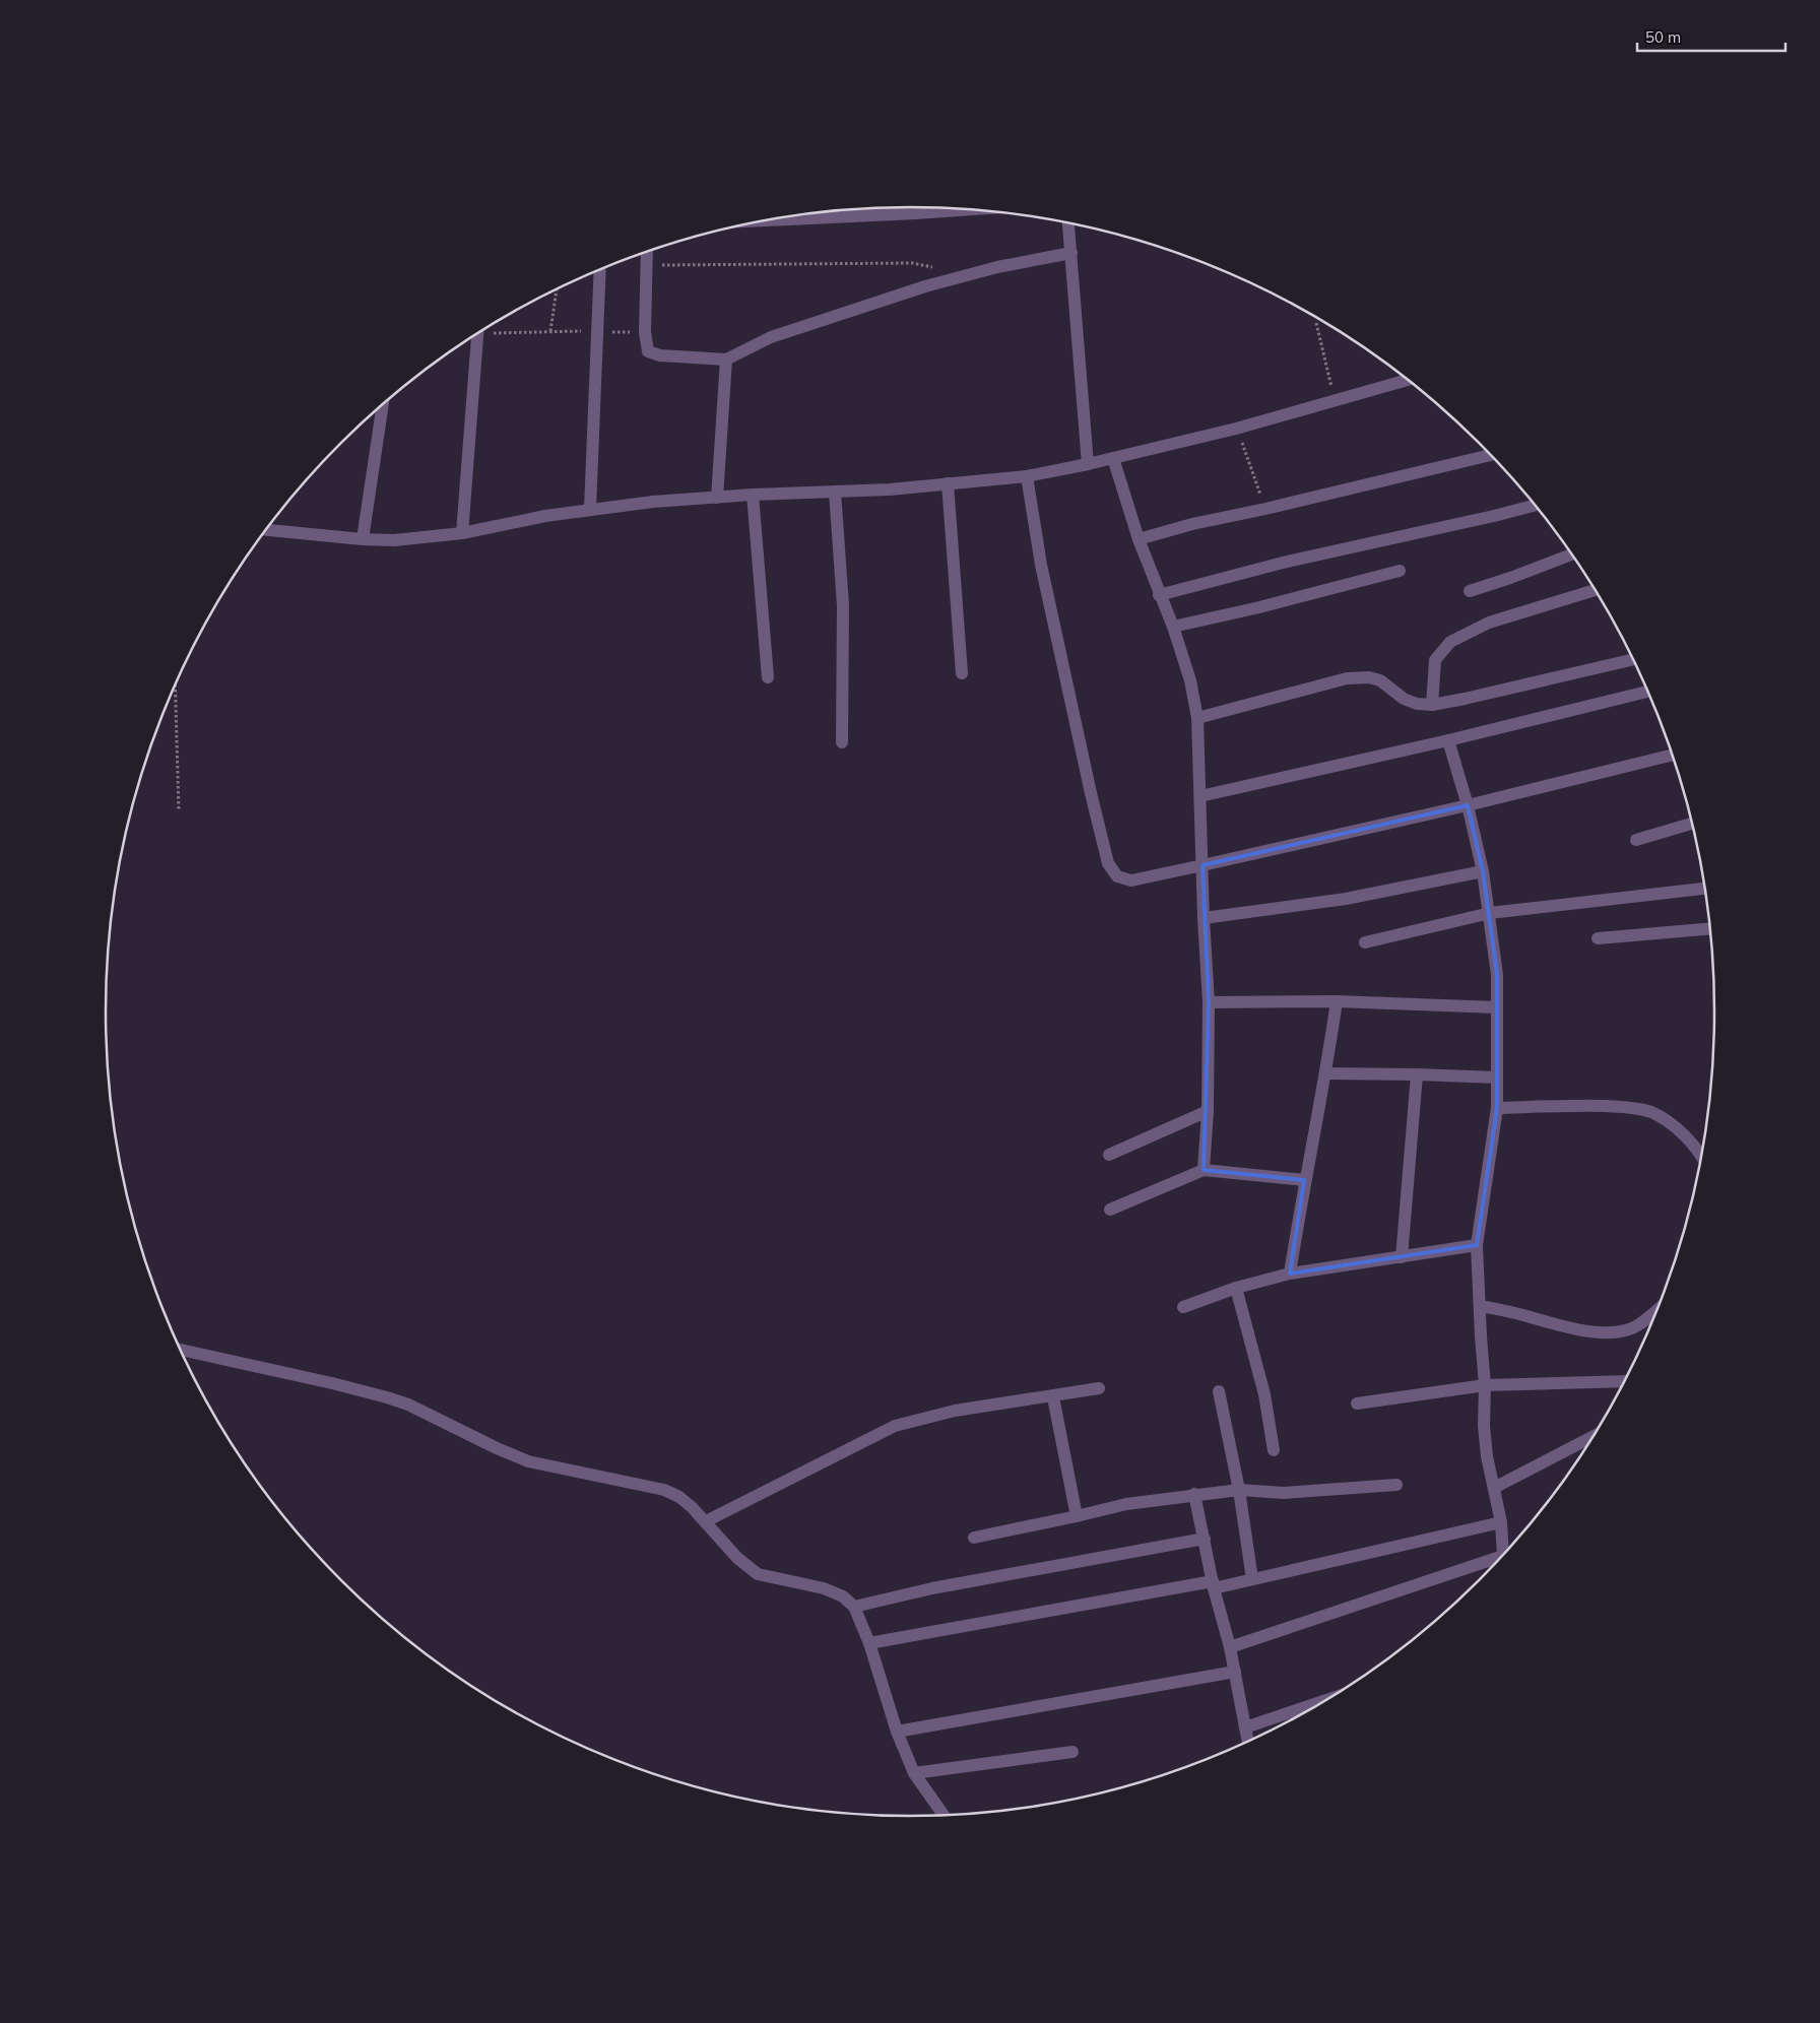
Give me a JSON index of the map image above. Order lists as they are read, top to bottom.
{
  "scale_bar": "50 m"
}
